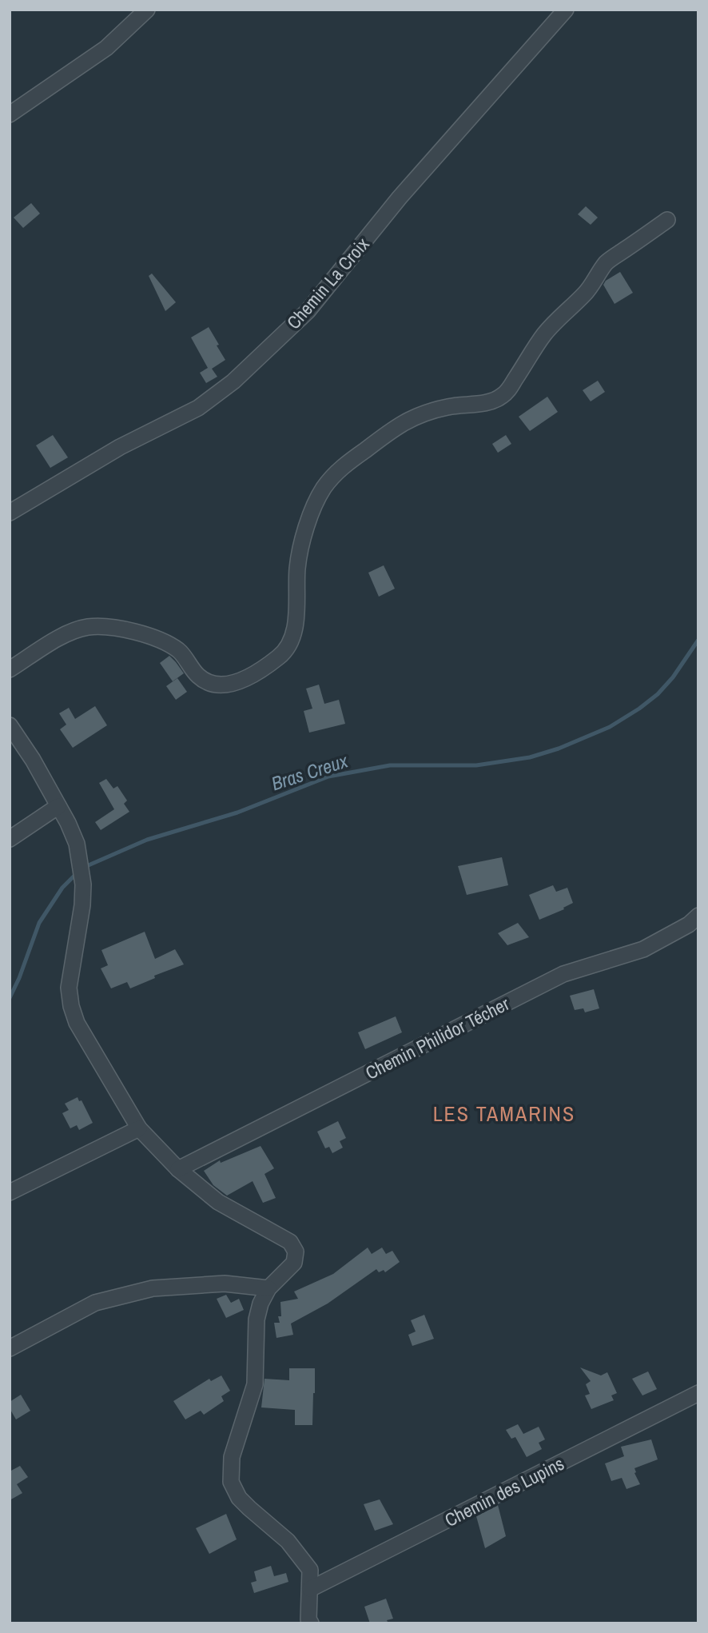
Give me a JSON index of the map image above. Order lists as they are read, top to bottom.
{
  "streets": {
    "street": ["Chemin La Croix", "Chemin Philidor Técher", "Chemin des Lupins"]
  },
  "districts": ["LES TAMARINS"],
  "water": ["Bras Creux"]
}
